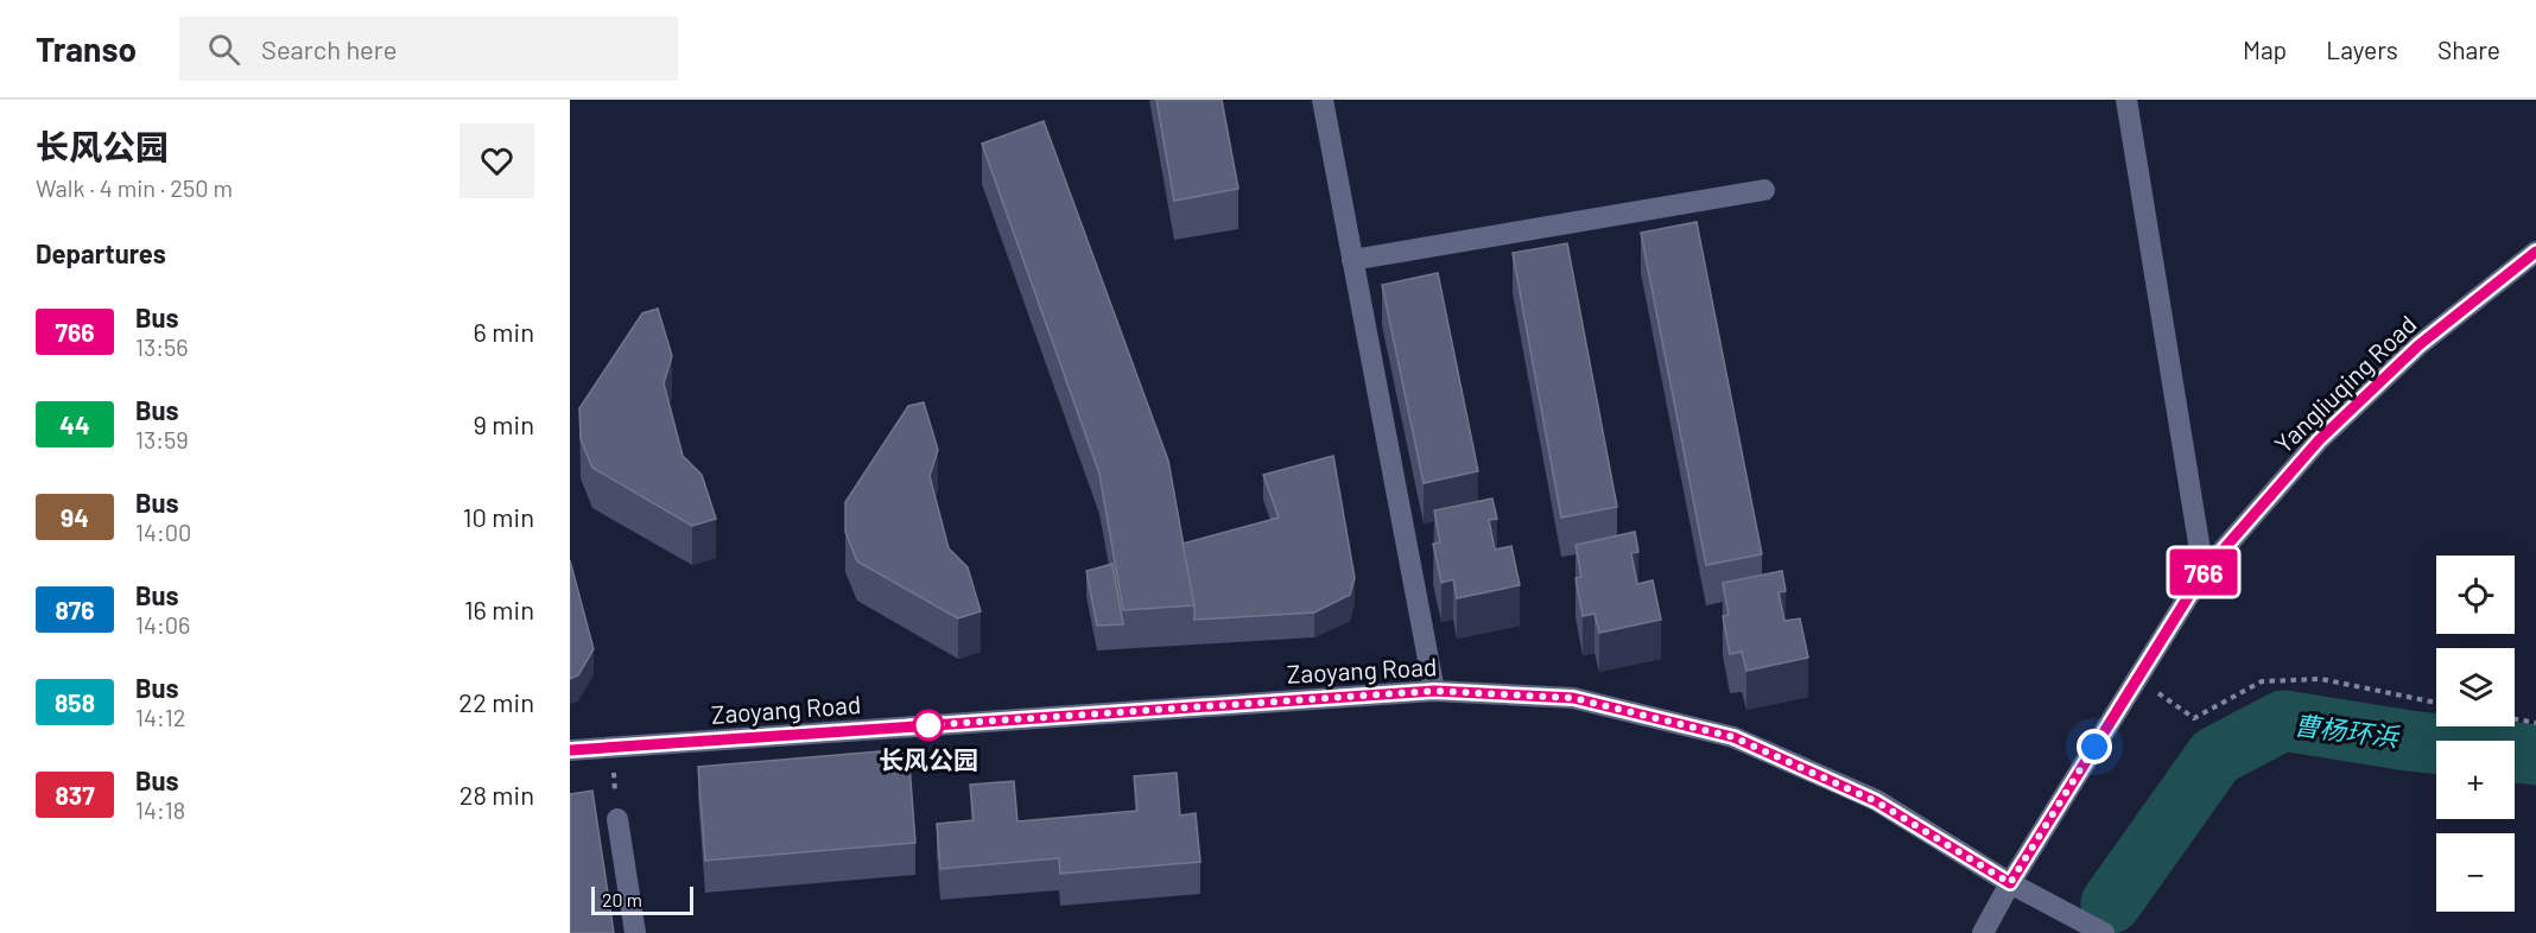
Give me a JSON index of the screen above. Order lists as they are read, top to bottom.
{
  "streets": {
    "street": ["Yangliuqing Road", "Zaoyang Road"]
  },
  "crossings": [
    ["Yangliuqing Road", "Zaoyang Road"]
  ],
  "water": ["曹杨环浜"],
  "places": ["长风公园"],
  "lines": ["bus line 766"],
  "scale_bar": "20 m",
  "page": {
    "header": "Transo",
    "search": "Search here",
    "nav": ["Map", "Layers", "Share"],
    "heading": [
      ["长风公园", "Walk · 4 min · 250 m"],
      "Departures"
    ],
    "on_map": "766",
    "list": [
      {
        "mark": "766",
        "name": "Bus",
        "note": "13:56",
        "value": "6 min"
      },
      {
        "mark": "44",
        "name": "Bus",
        "note": "13:59",
        "value": "9 min"
      },
      {
        "mark": "94",
        "name": "Bus",
        "note": "14:00",
        "value": "10 min"
      },
      {
        "mark": "876",
        "name": "Bus",
        "note": "14:06",
        "value": "16 min"
      },
      {
        "mark": "858",
        "name": "Bus",
        "note": "14:12",
        "value": "22 min"
      },
      {
        "mark": "837",
        "name": "Bus",
        "note": "14:18",
        "value": "28 min"
      }
    ],
    "map_buttons": ["+", "−"],
    "scale": "20 m"
  }
}
